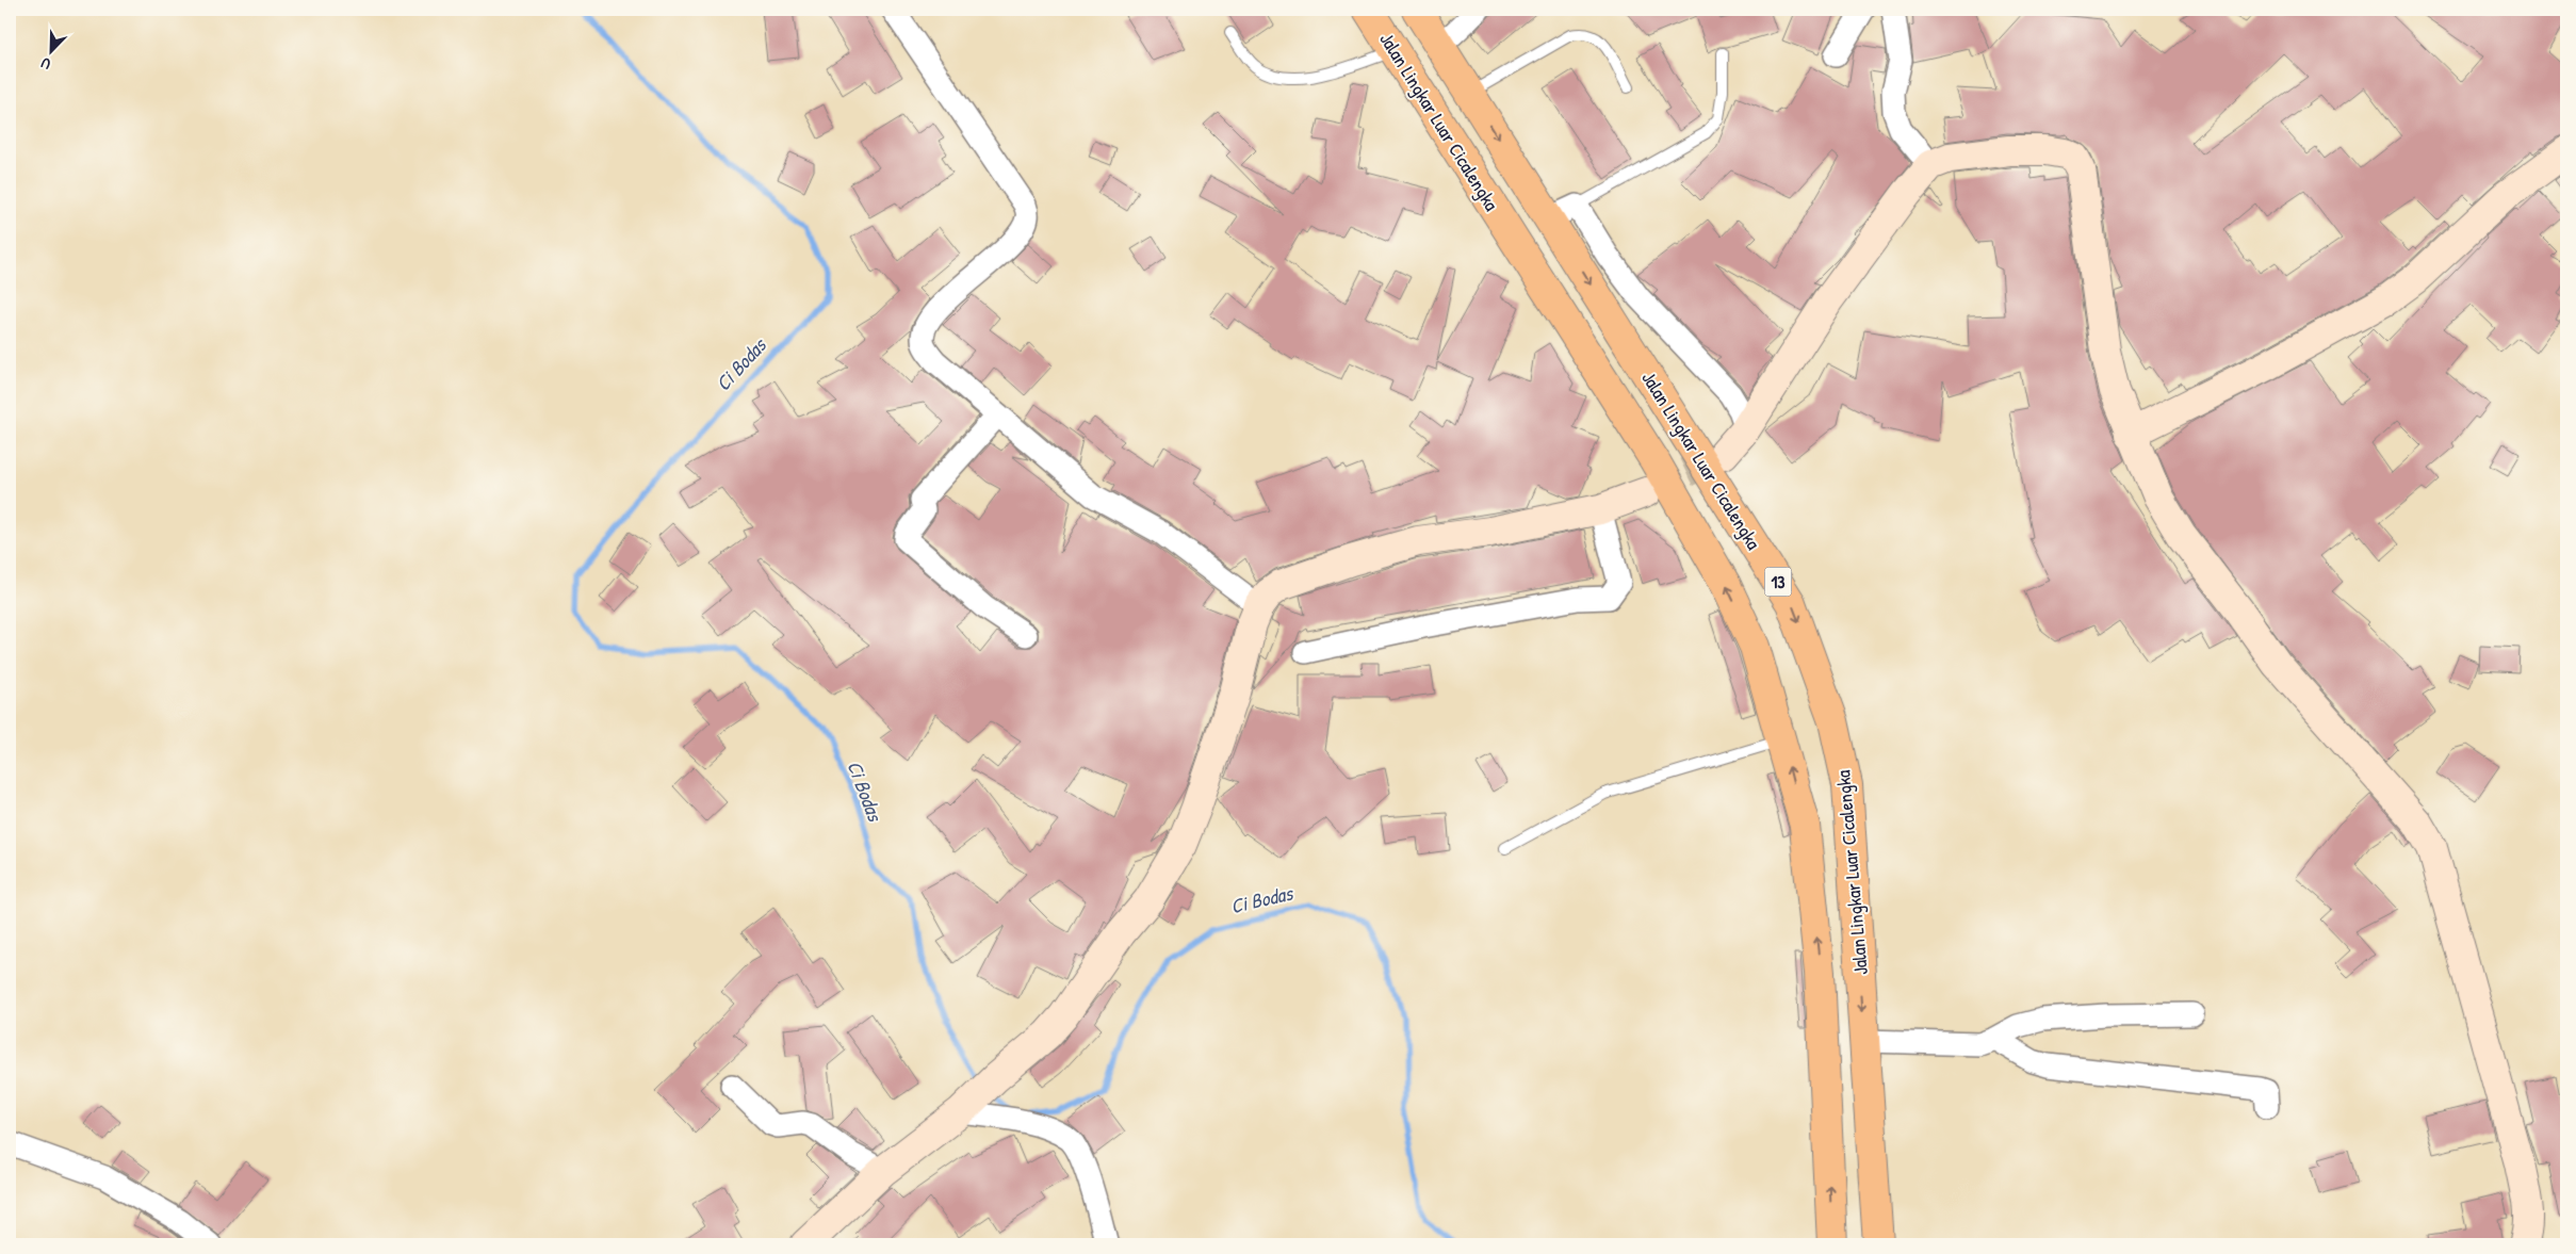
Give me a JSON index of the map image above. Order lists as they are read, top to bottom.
{
  "streets": {
    "highway": ["Jalan Lingkar Luar Cicalengka", "13"]
  },
  "water": ["Ci Bodas"],
  "north": "bottom left"
}
